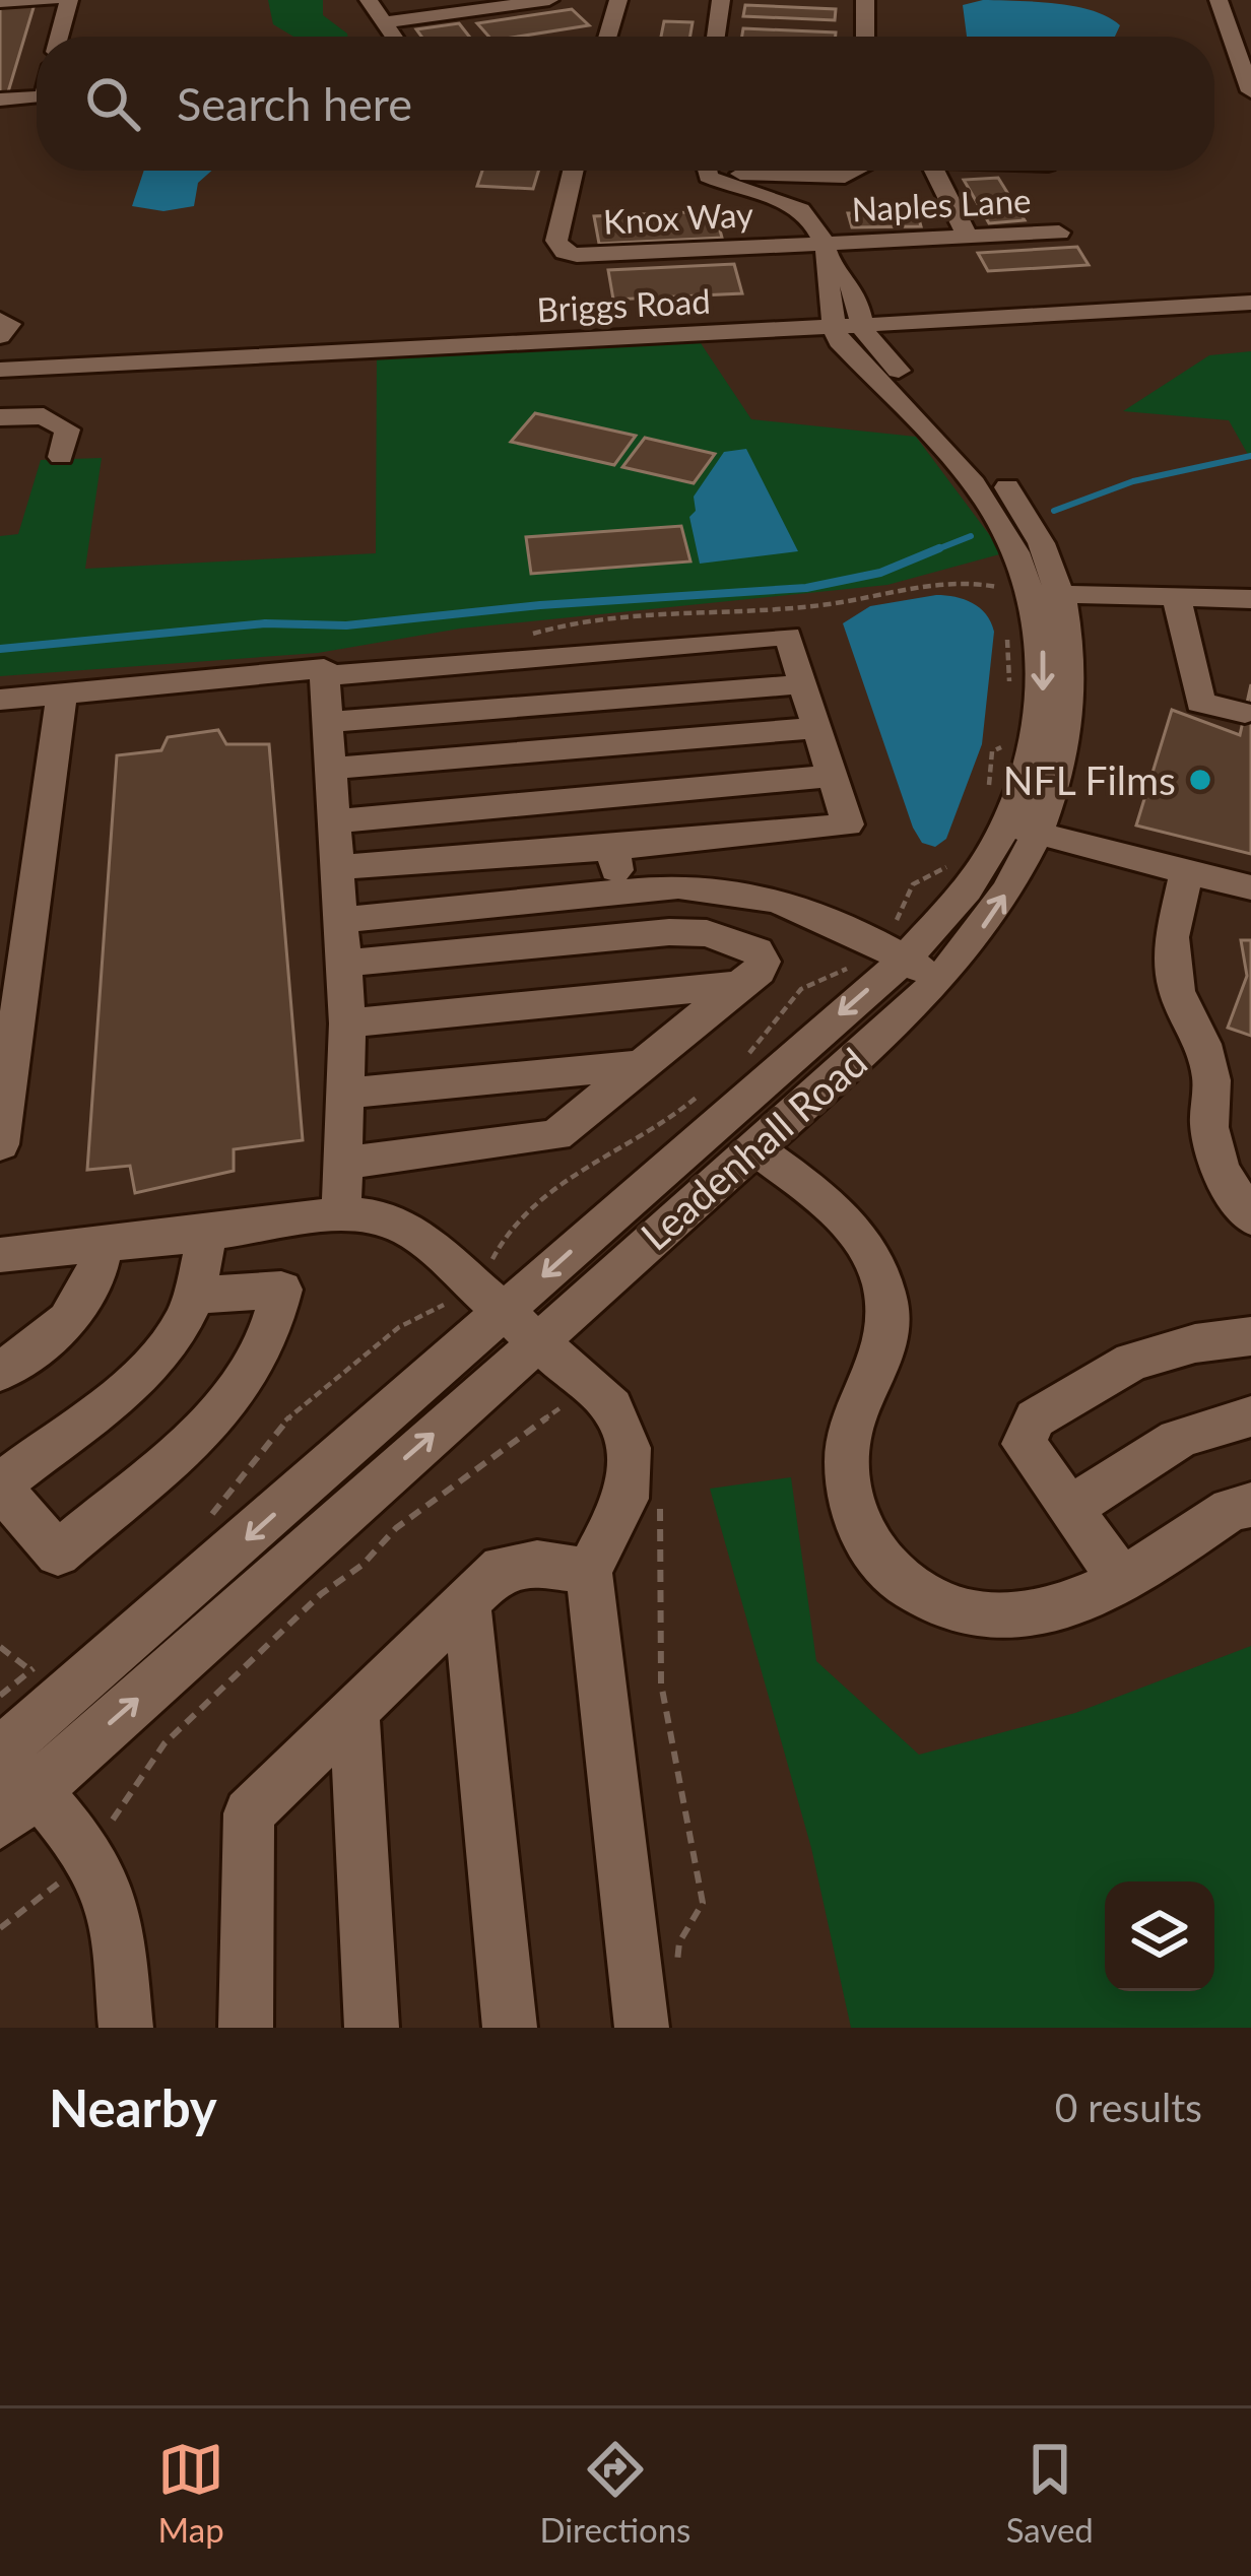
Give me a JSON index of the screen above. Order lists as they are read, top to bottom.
{
  "streets": {
    "street": [
      "Naples Lane",
      "Knox Way",
      "Briggs Road",
      "Leadenhall Road"
    ]
  },
  "crossings": [
    ["Naples Lane", "Knox Way"],
    ["Briggs Road", "Leadenhall Road"]
  ],
  "places": ["NFL Films"],
  "page": {
    "search": "Search here",
    "heading": ["Nearby", "0 results"],
    "nav": ["Map", "Directions", "Saved"]
  }
}
